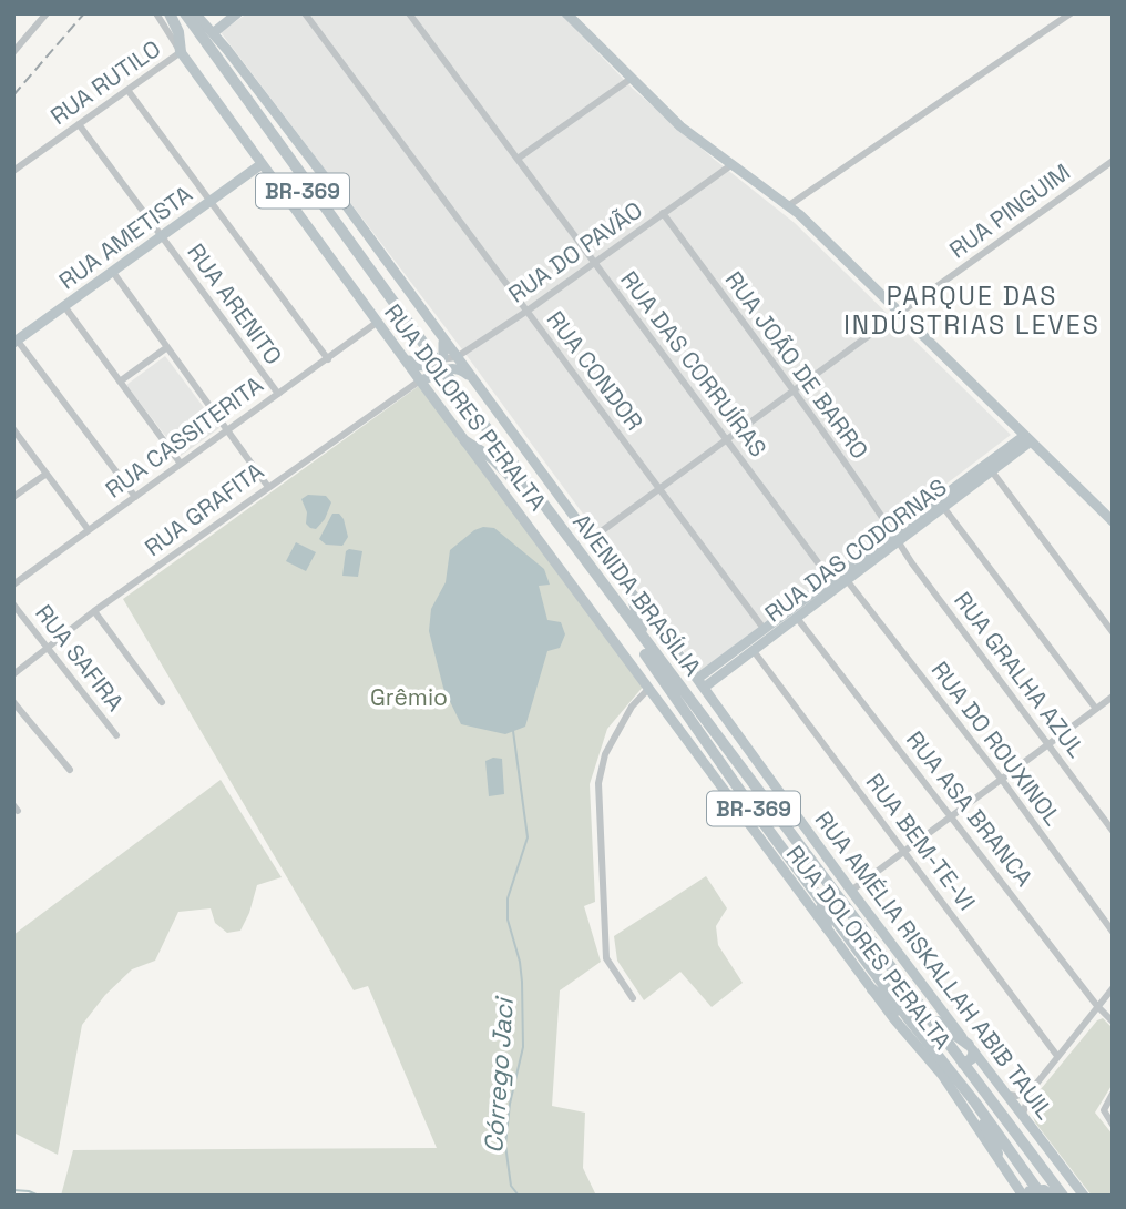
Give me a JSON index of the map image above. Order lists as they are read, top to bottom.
{
  "streets": {
    "highway": ["BR-369", "AVENIDA BRASÍLIA"],
    "street": [
      "RUA RUTILO",
      "RUA PINGUIM",
      "RUA AMETISTA",
      "RUA DO PAVÃO",
      "RUA ARENITO",
      "RUA DAS CORRUÍRAS",
      "RUA JOÃO DE BARRO",
      "RUA CONDOR",
      "RUA DOLORES PERALTA",
      "RUA CASSITERITA",
      "RUA GRAFITA",
      "RUA DAS CODORNAS",
      "RUA SAFIRA",
      "RUA GRALHA AZUL",
      "RUA DO ROUXINOL",
      "RUA ASA BRANCA",
      "RUA BEM-TE-VI",
      "RUA AMÉLIA RISKALLAH ABIB TAUIL"
    ]
  },
  "crossings": [
    ["RUA RUTILO", "RUA ARENITO"],
    ["RUA RUTILO", "RUA DOLORES PERALTA"],
    ["RUA PINGUIM", "RUA DAS CORRUÍRAS"],
    ["RUA PINGUIM", "RUA JOÃO DE BARRO"],
    ["RUA PINGUIM", "RUA CONDOR"],
    ["RUA PINGUIM", "RUA AMÉLIA RISKALLAH ABIB TAUIL"],
    ["RUA AMETISTA", "RUA ARENITO"],
    ["RUA AMETISTA", "RUA DOLORES PERALTA"],
    ["RUA DO PAVÃO", "RUA DAS CORRUÍRAS"],
    ["RUA DO PAVÃO", "RUA JOÃO DE BARRO"],
    ["RUA DO PAVÃO", "RUA CONDOR"],
    ["RUA DO PAVÃO", "AVENIDA BRASÍLIA"],
    ["RUA DO PAVÃO", "RUA AMÉLIA RISKALLAH ABIB TAUIL"],
    ["RUA ARENITO", "RUA CASSITERITA"],
    ["RUA DAS CORRUÍRAS", "RUA DAS CODORNAS"],
    ["RUA JOÃO DE BARRO", "RUA DAS CODORNAS"],
    ["RUA JOÃO DE BARRO", "RUA GRALHA AZUL"],
    ["RUA CONDOR", "RUA DAS CODORNAS"],
    ["RUA DOLORES PERALTA", "RUA CASSITERITA"],
    ["RUA DOLORES PERALTA", "RUA GRAFITA"],
    ["RUA DOLORES PERALTA", "AVENIDA BRASÍLIA"],
    ["RUA GRAFITA", "RUA SAFIRA"],
    ["RUA DAS CODORNAS", "RUA GRALHA AZUL"],
    ["RUA DAS CODORNAS", "RUA DO ROUXINOL"],
    ["RUA DAS CODORNAS", "RUA ASA BRANCA"],
    ["RUA DAS CODORNAS", "RUA BEM-TE-VI"],
    ["RUA DAS CODORNAS", "RUA AMÉLIA RISKALLAH ABIB TAUIL"],
    ["AVENIDA BRASÍLIA", "RUA AMÉLIA RISKALLAH ABIB TAUIL"]
  ],
  "districts": ["PARQUE DAS INDÚSTRIAS LEVES"],
  "water": ["Córrego Jaci"],
  "parks": ["Grêmio"]
}
